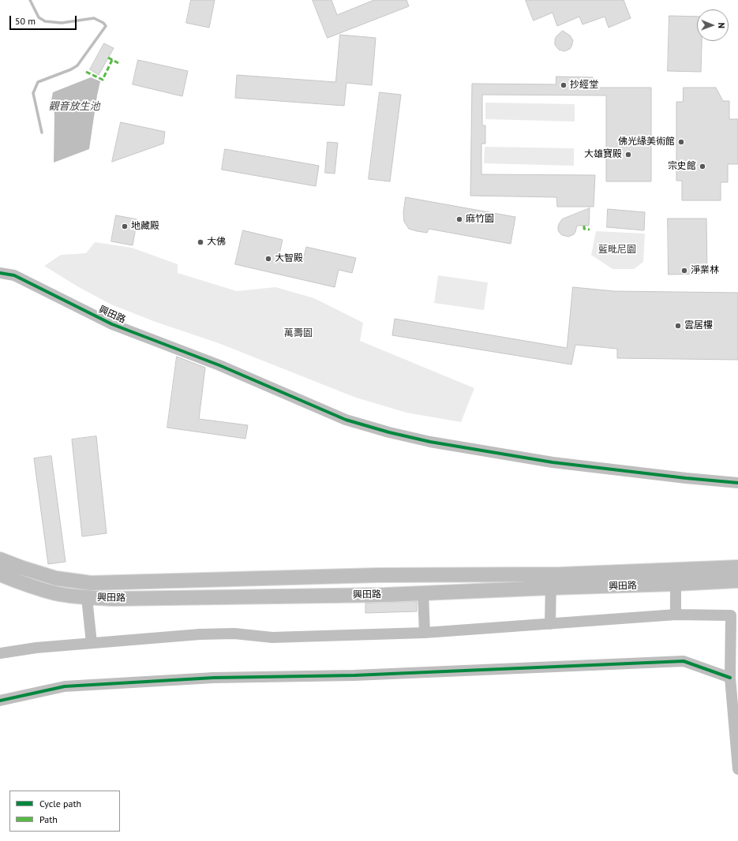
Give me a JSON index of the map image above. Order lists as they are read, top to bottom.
{
  "streets": {
    "main road": ["興田路"]
  },
  "water": ["觀音放生池"],
  "parks": ["藍毗尼園", "萬壽園"],
  "places": [
    "抄經堂",
    "佛光緣美術館",
    "大雄寶殿",
    "宗史館",
    "麻竹園",
    "地藏殿",
    "大佛",
    "大智殿",
    "淨業林",
    "雲居樓"
  ],
  "legend": ["Cycle path", "Path"],
  "scale_bar": "50 m",
  "north": "right"
}
